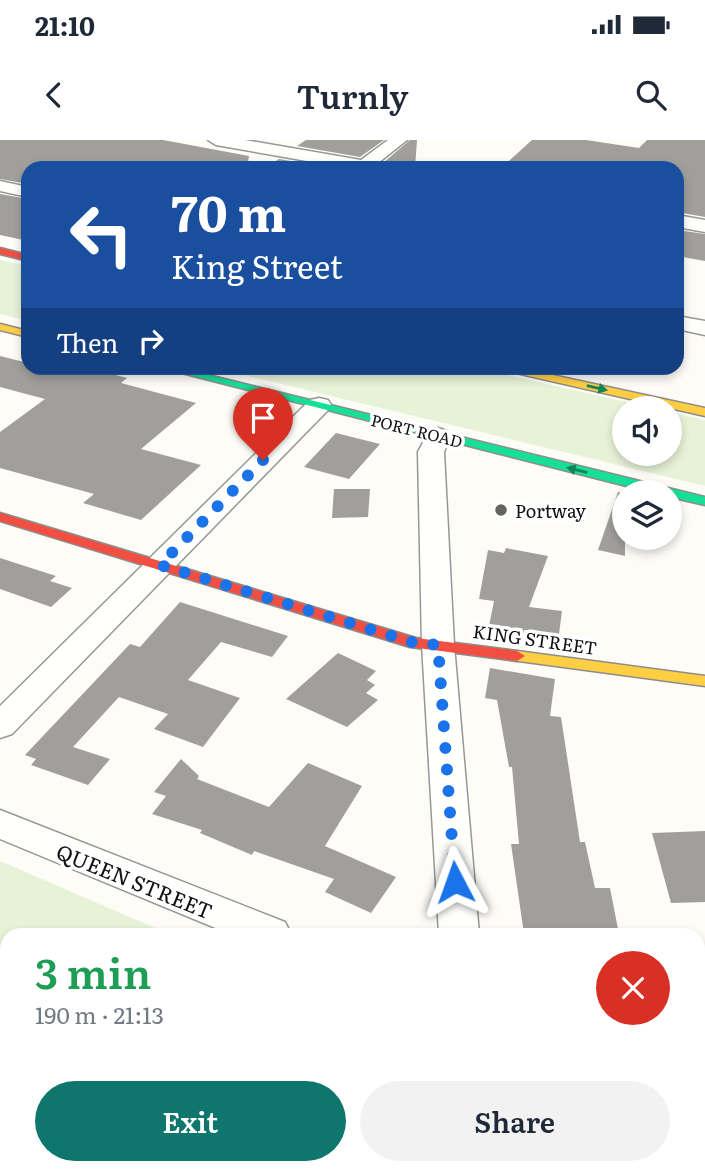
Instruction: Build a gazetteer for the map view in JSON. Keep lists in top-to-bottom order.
{
  "streets": {
    "main road": ["PORT ROAD", "KING STREET"],
    "street": ["QUEEN STREET"]
  },
  "places": ["Portway"],
  "page": {
    "status": "21:10",
    "header": "Turnly",
    "turn": ["70 m", "King Street"],
    "then": "Then",
    "heading": ["3 min", "190 m · 21:13"],
    "buttons": ["Exit", "Share"]
  }
}
